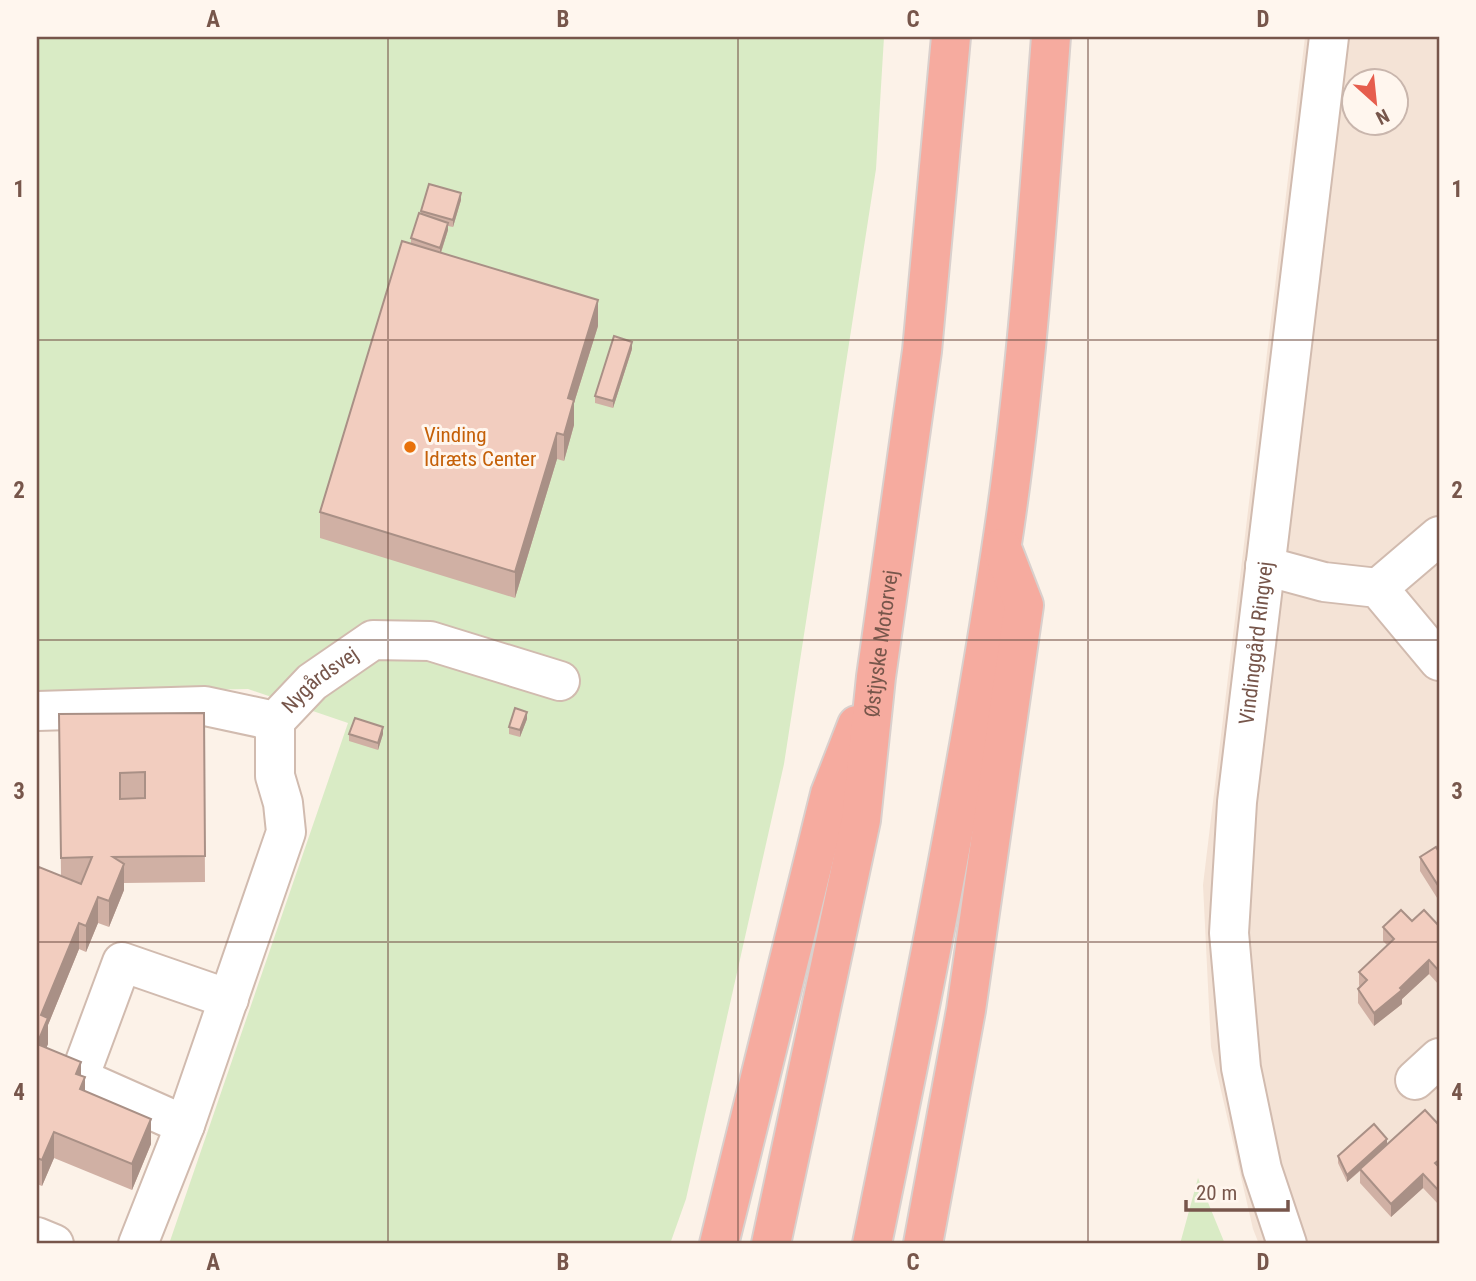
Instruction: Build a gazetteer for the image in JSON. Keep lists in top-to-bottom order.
{
  "streets": {
    "highway": ["Østjyske Motorvej"],
    "street": ["Vindinggård Ringvej", "Nygårdsvej"]
  },
  "places": ["Vinding Idræts Center"],
  "scale_bar": "20 m",
  "north": "bottom right",
  "grid": {
    "columns": [
      "A",
      "B",
      "C",
      "D"
    ],
    "rows": [
      "1",
      "2",
      "3",
      "4"
    ]
  }
}
